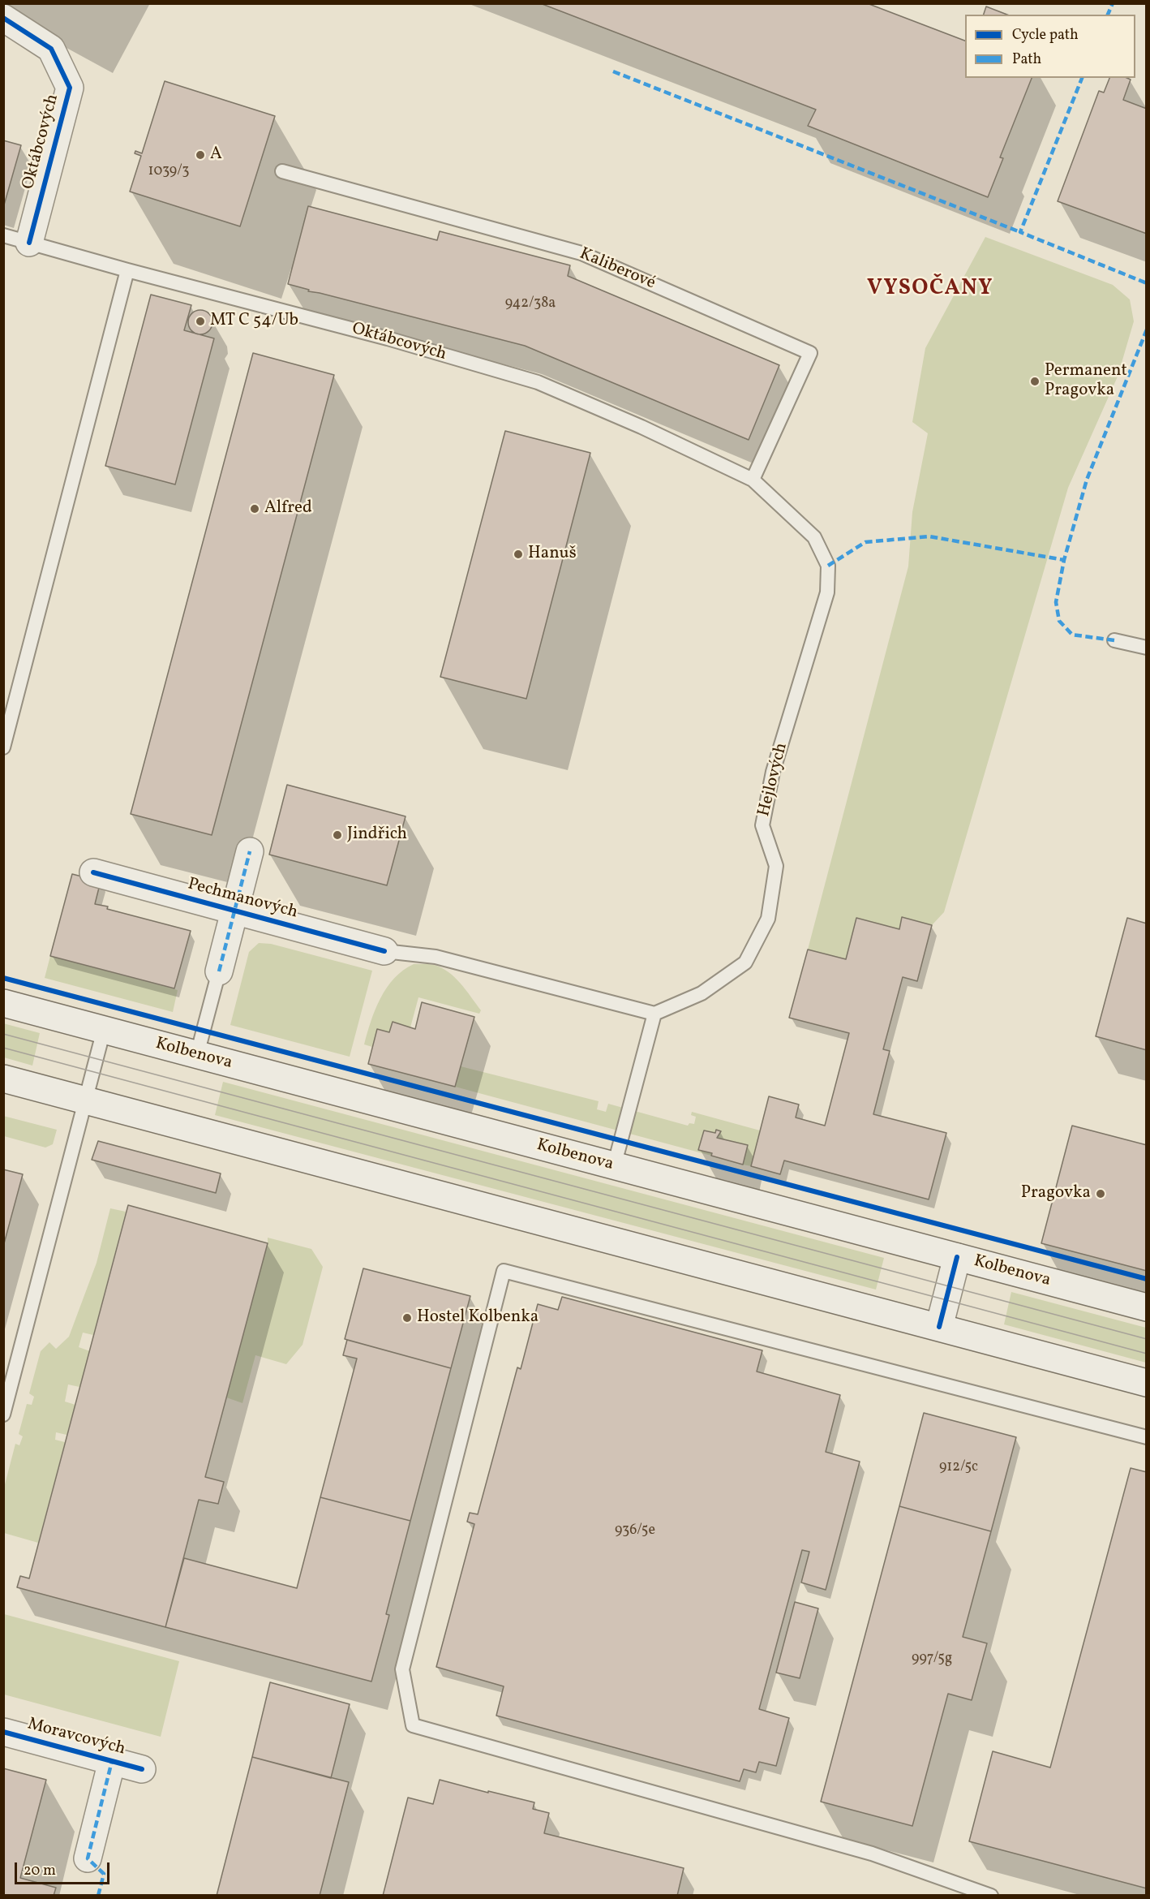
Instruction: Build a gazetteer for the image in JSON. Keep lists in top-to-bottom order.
{
  "streets": {
    "main road": [
      "Oktábcových",
      "Pechmanových",
      "Kolbenova",
      "Moravcových"
    ],
    "lane": ["Kaliberové", "Hejlových"]
  },
  "crossings": [
    ["Oktábcových", "Kaliberové"],
    ["Oktábcových", "Hejlových"],
    ["Kaliberové", "Hejlových"],
    ["Hejlových", "Pechmanových"]
  ],
  "districts": ["VYSOČANY"],
  "places": [
    "A",
    "MT C 54/Ub",
    "Permanent Pragovka",
    "Alfred",
    "Hanuš",
    "Jindřich",
    "Pragovka",
    "Hostel Kolbenka"
  ],
  "house_numbers": [
    "1039/3",
    "942/38a",
    "912/5c",
    "936/5e",
    "997/5g"
  ],
  "legend": ["Cycle path", "Path"],
  "scale_bar": "20 m"
}
